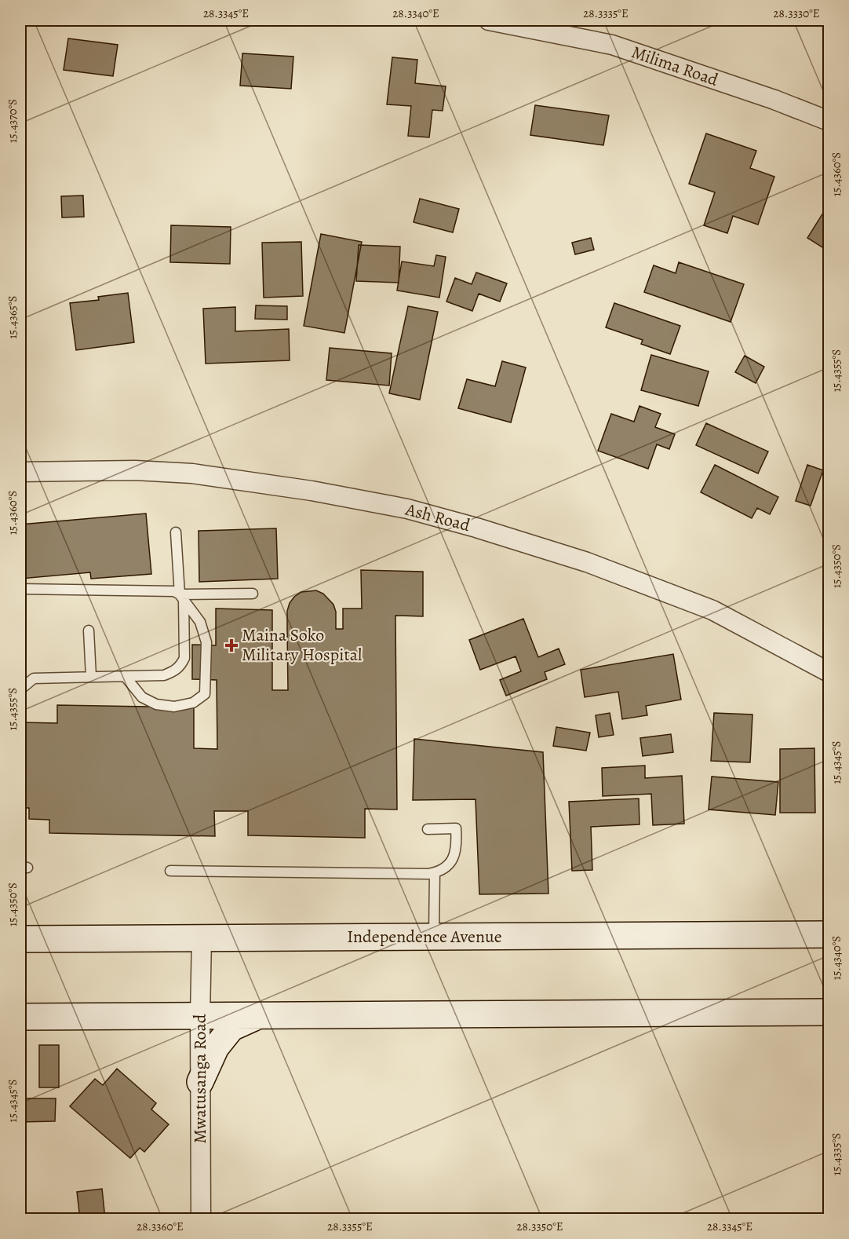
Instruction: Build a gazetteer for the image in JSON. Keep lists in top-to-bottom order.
{
  "streets": {
    "main road": ["Independence Avenue"],
    "street": ["Milima Road", "Ash Road", "Mwatusanga Road"]
  },
  "crossings": [
    ["Independence Avenue", "Mwatusanga Road"]
  ],
  "places": {
    "health": ["Maina Soko Military Hospital"]
  },
  "coordinates": [
    "28.3345°E",
    "28.3340°E",
    "28.3335°E",
    "28.3330°E",
    "15.4370°S",
    "15.4360°S",
    "15.4365°S",
    "15.4355°S",
    "15.4350°S",
    "15.4345°S",
    "15.4340°S",
    "15.4335°S",
    "28.3360°E",
    "28.3355°E",
    "28.3350°E"
  ]
}
